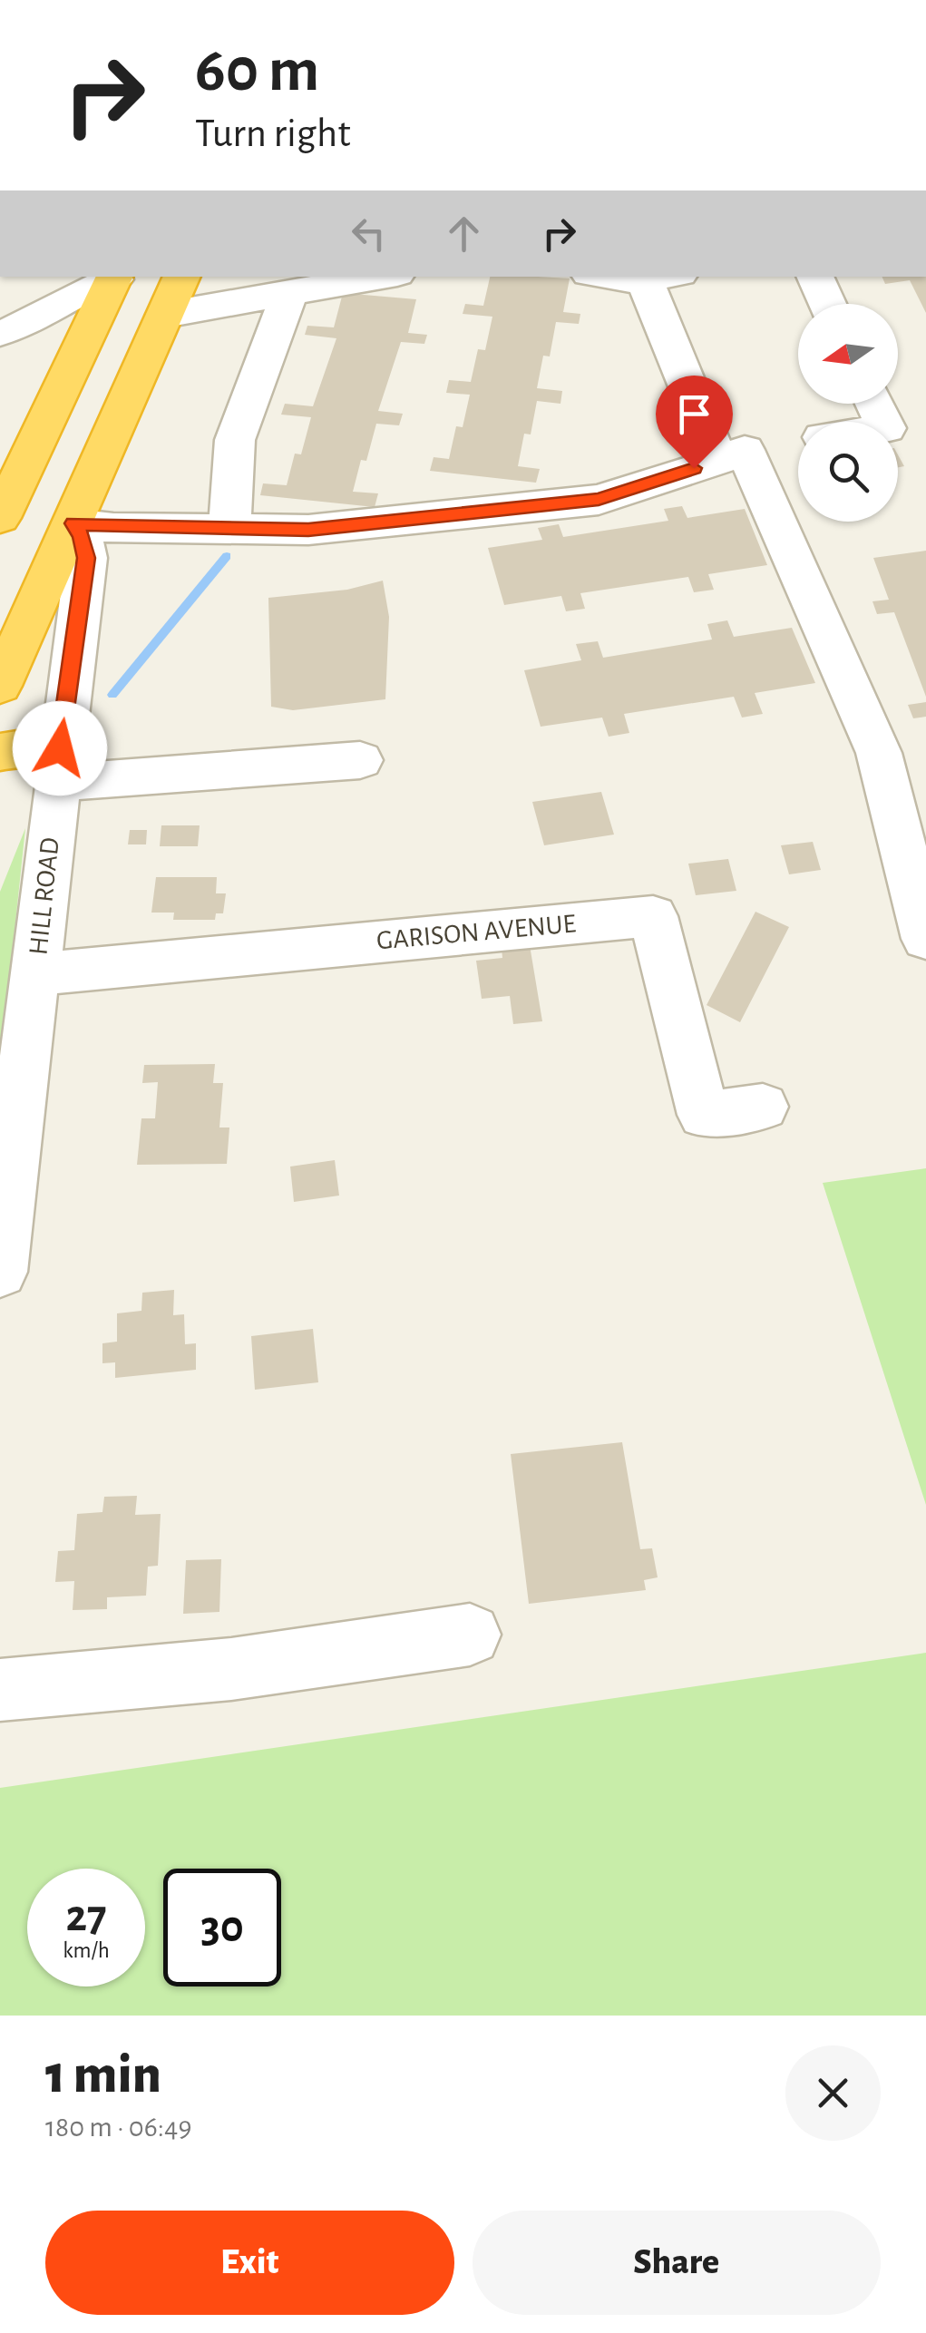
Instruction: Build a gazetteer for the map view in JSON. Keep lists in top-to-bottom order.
{
  "streets": {
    "street": ["HILL ROAD", "GARISON AVENUE"]
  },
  "crossings": [
    ["HILL ROAD", "GARISON AVENUE"]
  ],
  "north": "left",
  "page": {
    "turn": ["60 m", "Turn right"],
    "speed": "27 km/h",
    "limit": "30",
    "heading": ["1 min", "180 m · 06:49"],
    "buttons": ["Exit", "Share"]
  }
}
